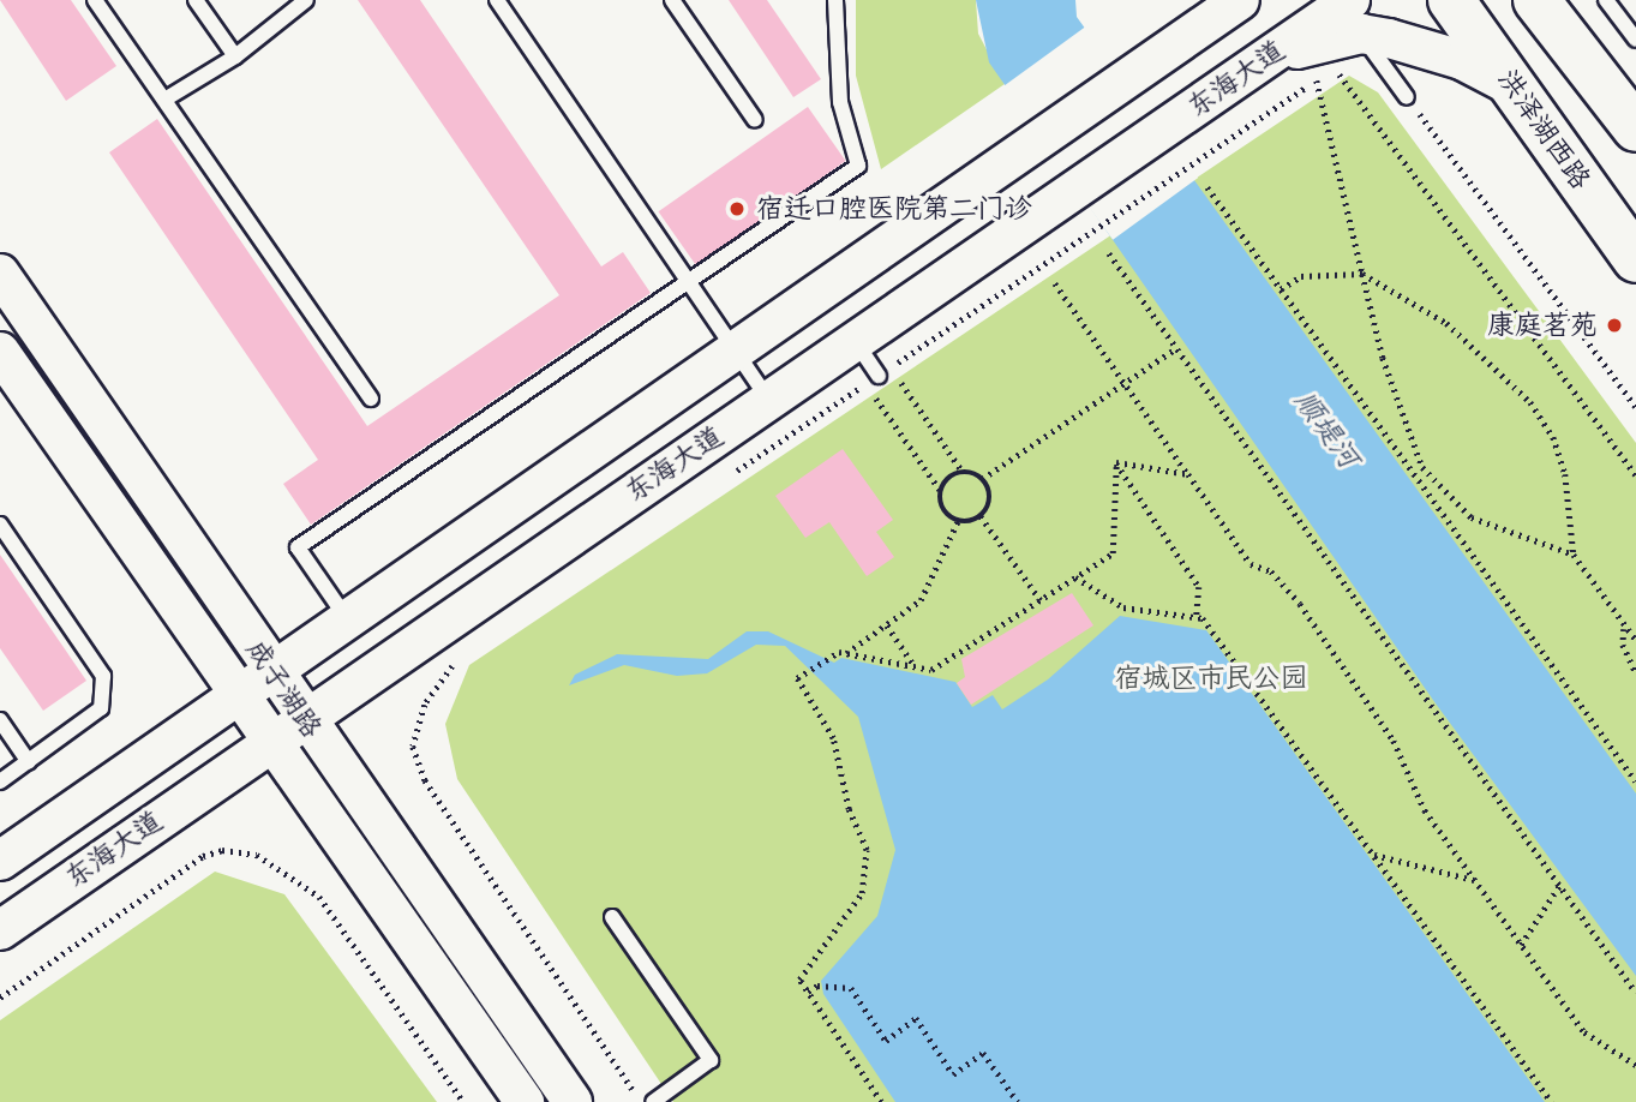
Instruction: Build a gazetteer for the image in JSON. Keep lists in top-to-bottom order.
{
  "streets": {
    "main road": ["洪泽湖西路"],
    "street": ["东海大道", "成子湖路"]
  },
  "crossings": [
    ["东海大道", "成子湖路"]
  ],
  "water": ["顺堤河"],
  "parks": ["宿城区市民公园"],
  "places": ["宿迁口腔医院第二门诊", "康庭茗苑"]
}
